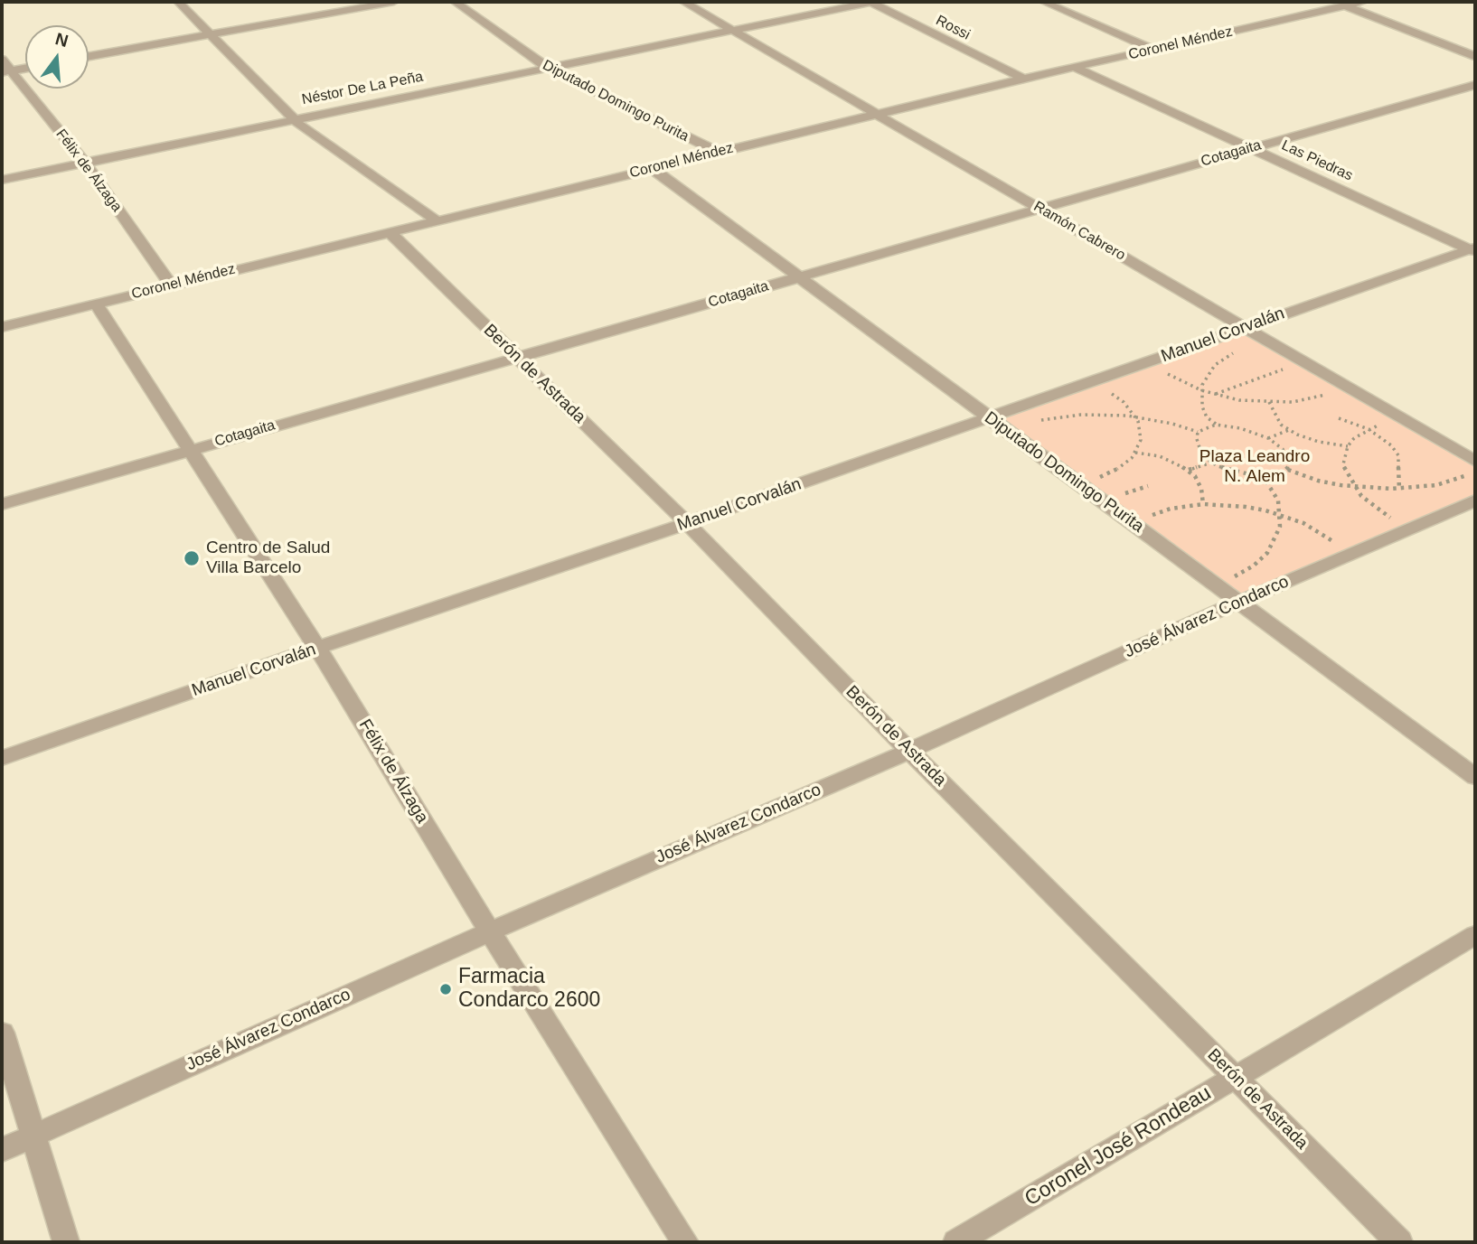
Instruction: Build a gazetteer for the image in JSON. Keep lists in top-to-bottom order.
{
  "streets": {
    "street": [
      "Rossi",
      "Coronel Méndez",
      "Néstor De La Peña",
      "Diputado Domingo Purita",
      "Cotagaita",
      "Las Piedras",
      "Félix de Álzaga",
      "Ramón Cabrero",
      "Manuel Corvalán",
      "Berón de Astrada",
      "José Álvarez Condarco",
      "Coronel José Rondeau"
    ]
  },
  "crossings": [
    ["Rossi", "Coronel Méndez"],
    ["Rossi", "Néstor De La Peña"],
    ["Coronel Méndez", "Diputado Domingo Purita"],
    ["Coronel Méndez", "Las Piedras"],
    ["Coronel Méndez", "Félix de Álzaga"],
    ["Coronel Méndez", "Ramón Cabrero"],
    ["Coronel Méndez", "Berón de Astrada"],
    ["Néstor De La Peña", "Diputado Domingo Purita"],
    ["Néstor De La Peña", "Félix de Álzaga"],
    ["Néstor De La Peña", "Ramón Cabrero"],
    ["Diputado Domingo Purita", "Cotagaita"],
    ["Diputado Domingo Purita", "Manuel Corvalán"],
    ["Diputado Domingo Purita", "José Álvarez Condarco"],
    ["Cotagaita", "Las Piedras"],
    ["Cotagaita", "Félix de Álzaga"],
    ["Cotagaita", "Ramón Cabrero"],
    ["Cotagaita", "Berón de Astrada"],
    ["Las Piedras", "Manuel Corvalán"],
    ["Félix de Álzaga", "Manuel Corvalán"],
    ["Félix de Álzaga", "José Álvarez Condarco"],
    ["Ramón Cabrero", "Manuel Corvalán"],
    ["Manuel Corvalán", "Berón de Astrada"],
    ["Berón de Astrada", "José Álvarez Condarco"],
    ["Berón de Astrada", "Coronel José Rondeau"]
  ],
  "parks": ["Plaza Leandro N. Alem"],
  "places": ["Centro de Salud Villa Barcelo", "Farmacia Condarco 2600"],
  "north": "top"
}
